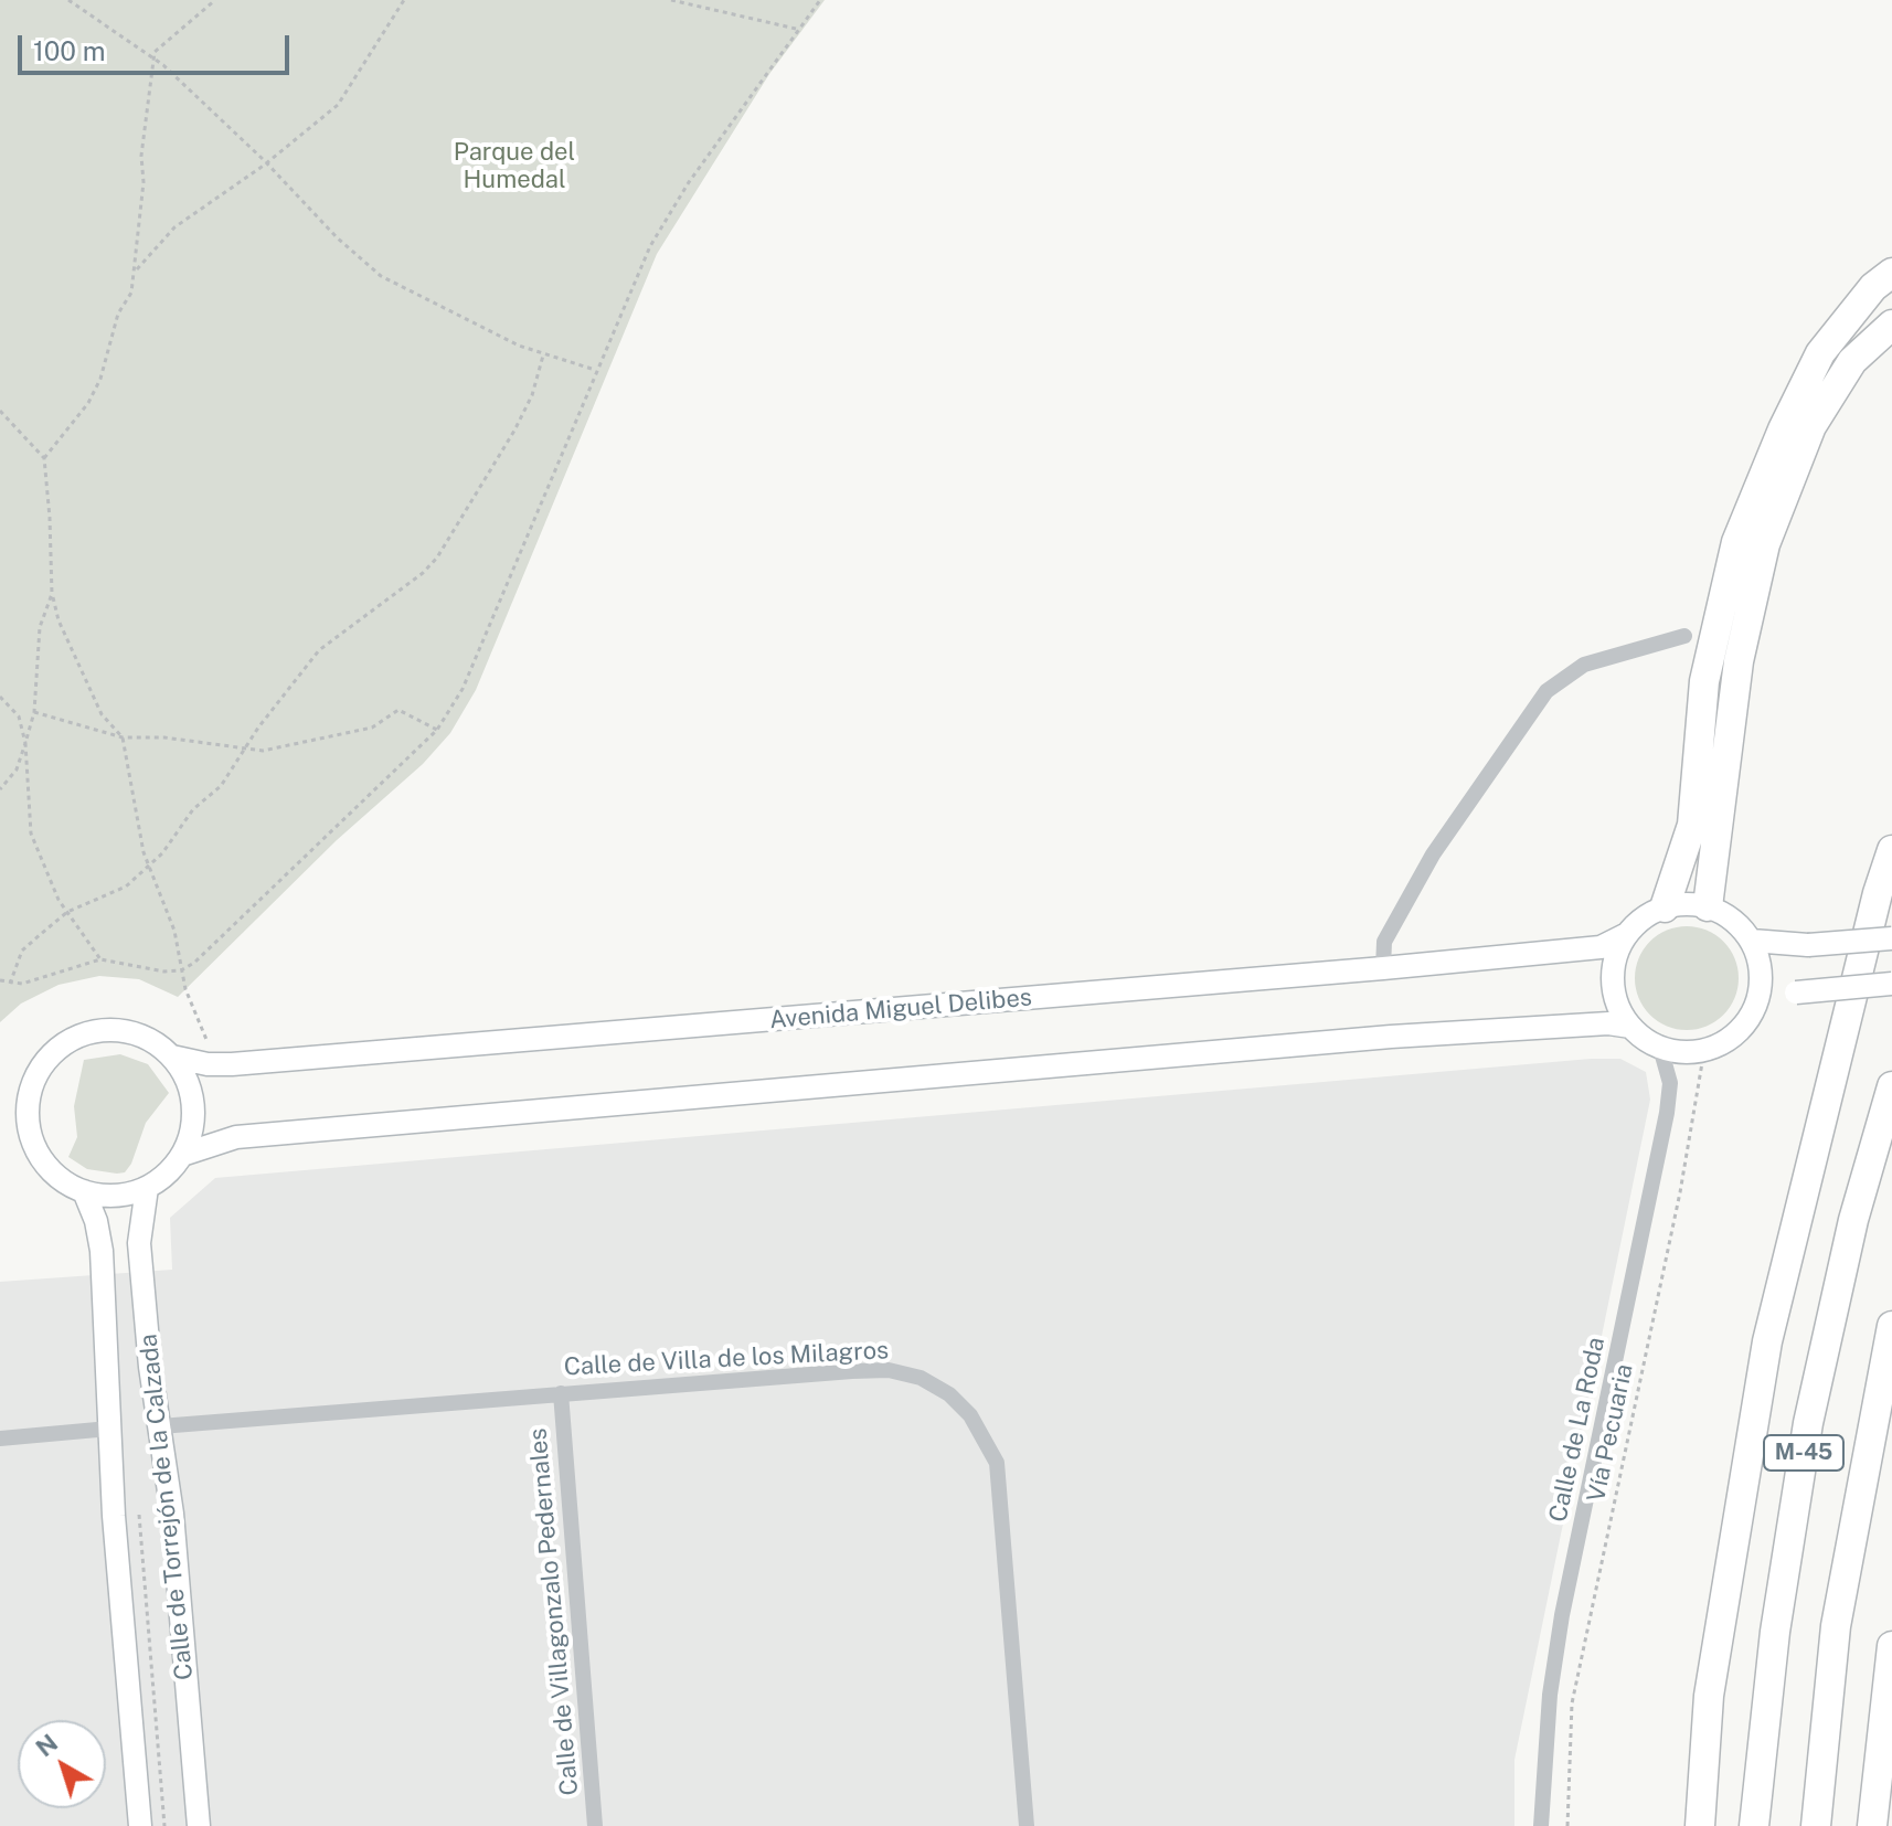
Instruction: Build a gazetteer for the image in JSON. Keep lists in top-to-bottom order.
{
  "streets": {
    "highway": ["M-45"],
    "main road": ["Avenida Miguel Delibes", "Calle de Torrejón de la Calzada"],
    "street": ["Calle de Villa de los Milagros", "Calle de La Roda", "Calle de Villagonzalo Pedernales"],
    "path": ["Vía Pecuaria"]
  },
  "crossings": [
    ["Avenida Miguel Delibes", "Calle de La Roda"],
    ["Avenida Miguel Delibes", "Vía Pecuaria"],
    ["Avenida Miguel Delibes", "Calle de Torrejón de la Calzada"],
    ["Calle de Villa de los Milagros", "Calle de Torrejón de la Calzada"],
    ["Calle de Villa de los Milagros", "Calle de Villagonzalo Pedernales"],
    ["Calle de La Roda", "Vía Pecuaria"]
  ],
  "parks": ["Parque del Humedal"],
  "scale_bar": "100 m",
  "north": "top left"
}
